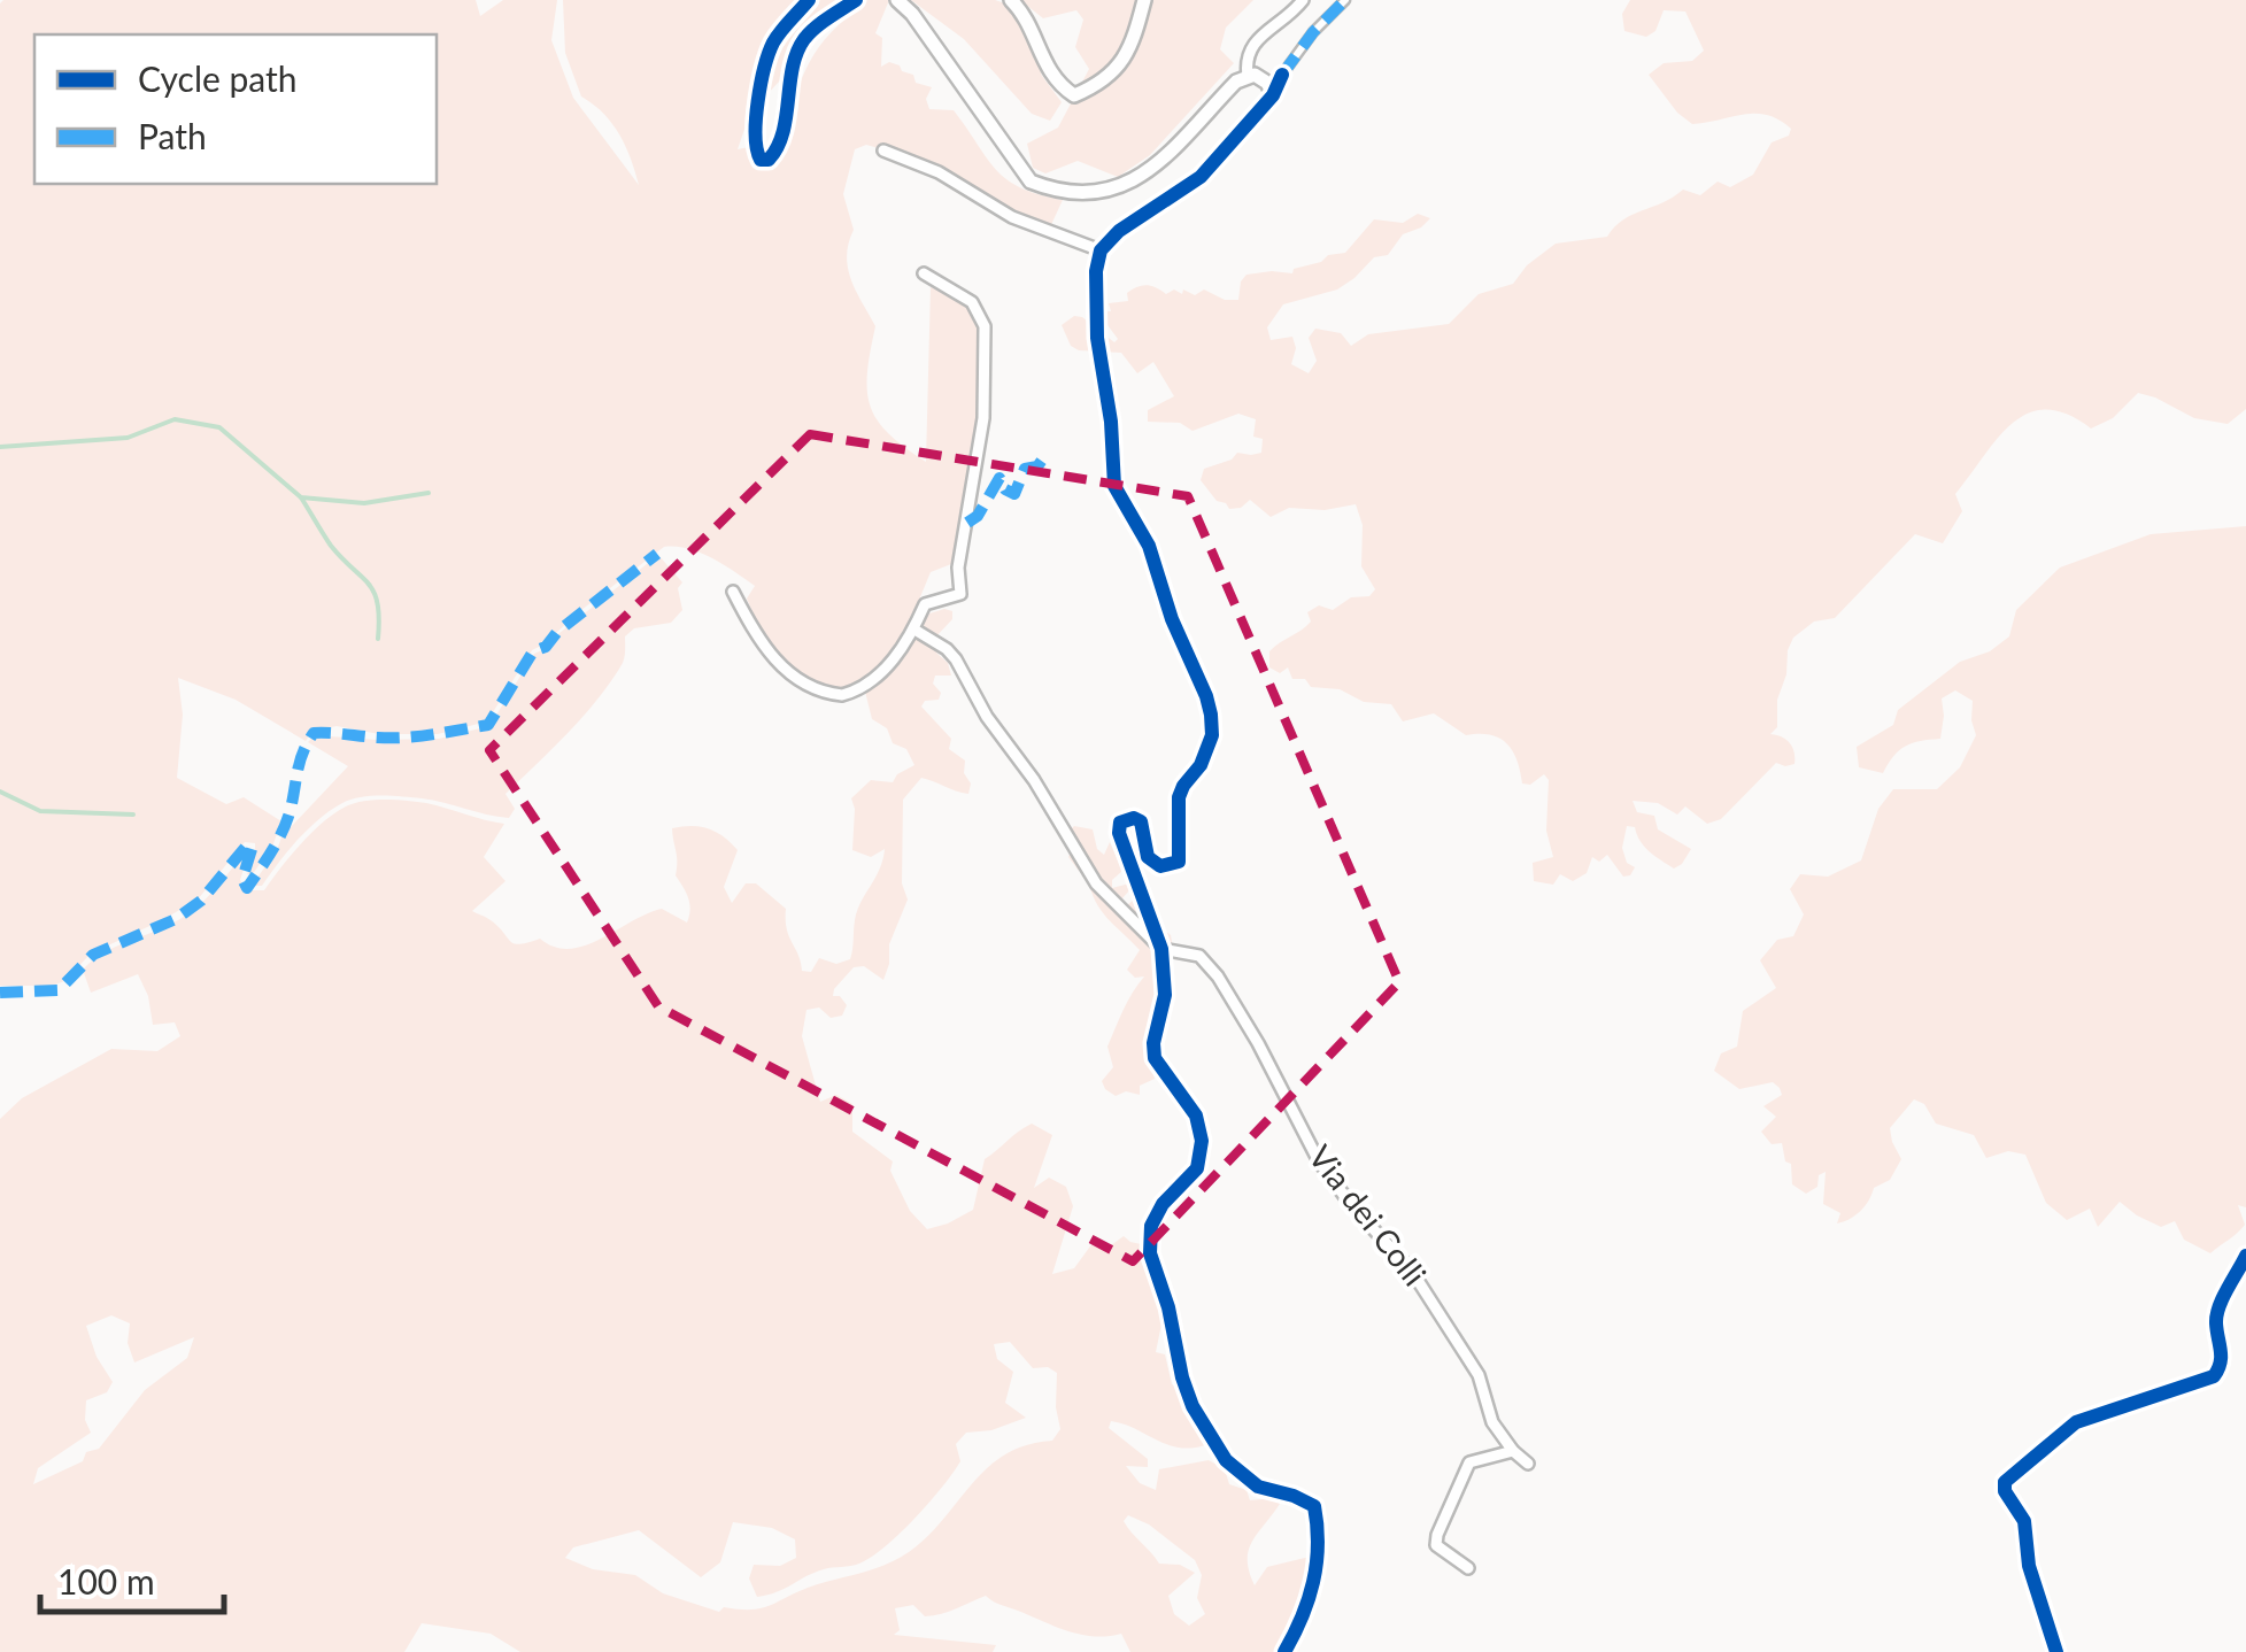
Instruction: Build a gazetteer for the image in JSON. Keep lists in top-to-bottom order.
{
  "streets": {
    "street": ["Via dei Colli"]
  },
  "legend": ["Cycle path", "Path"],
  "scale_bar": "100 m"
}
